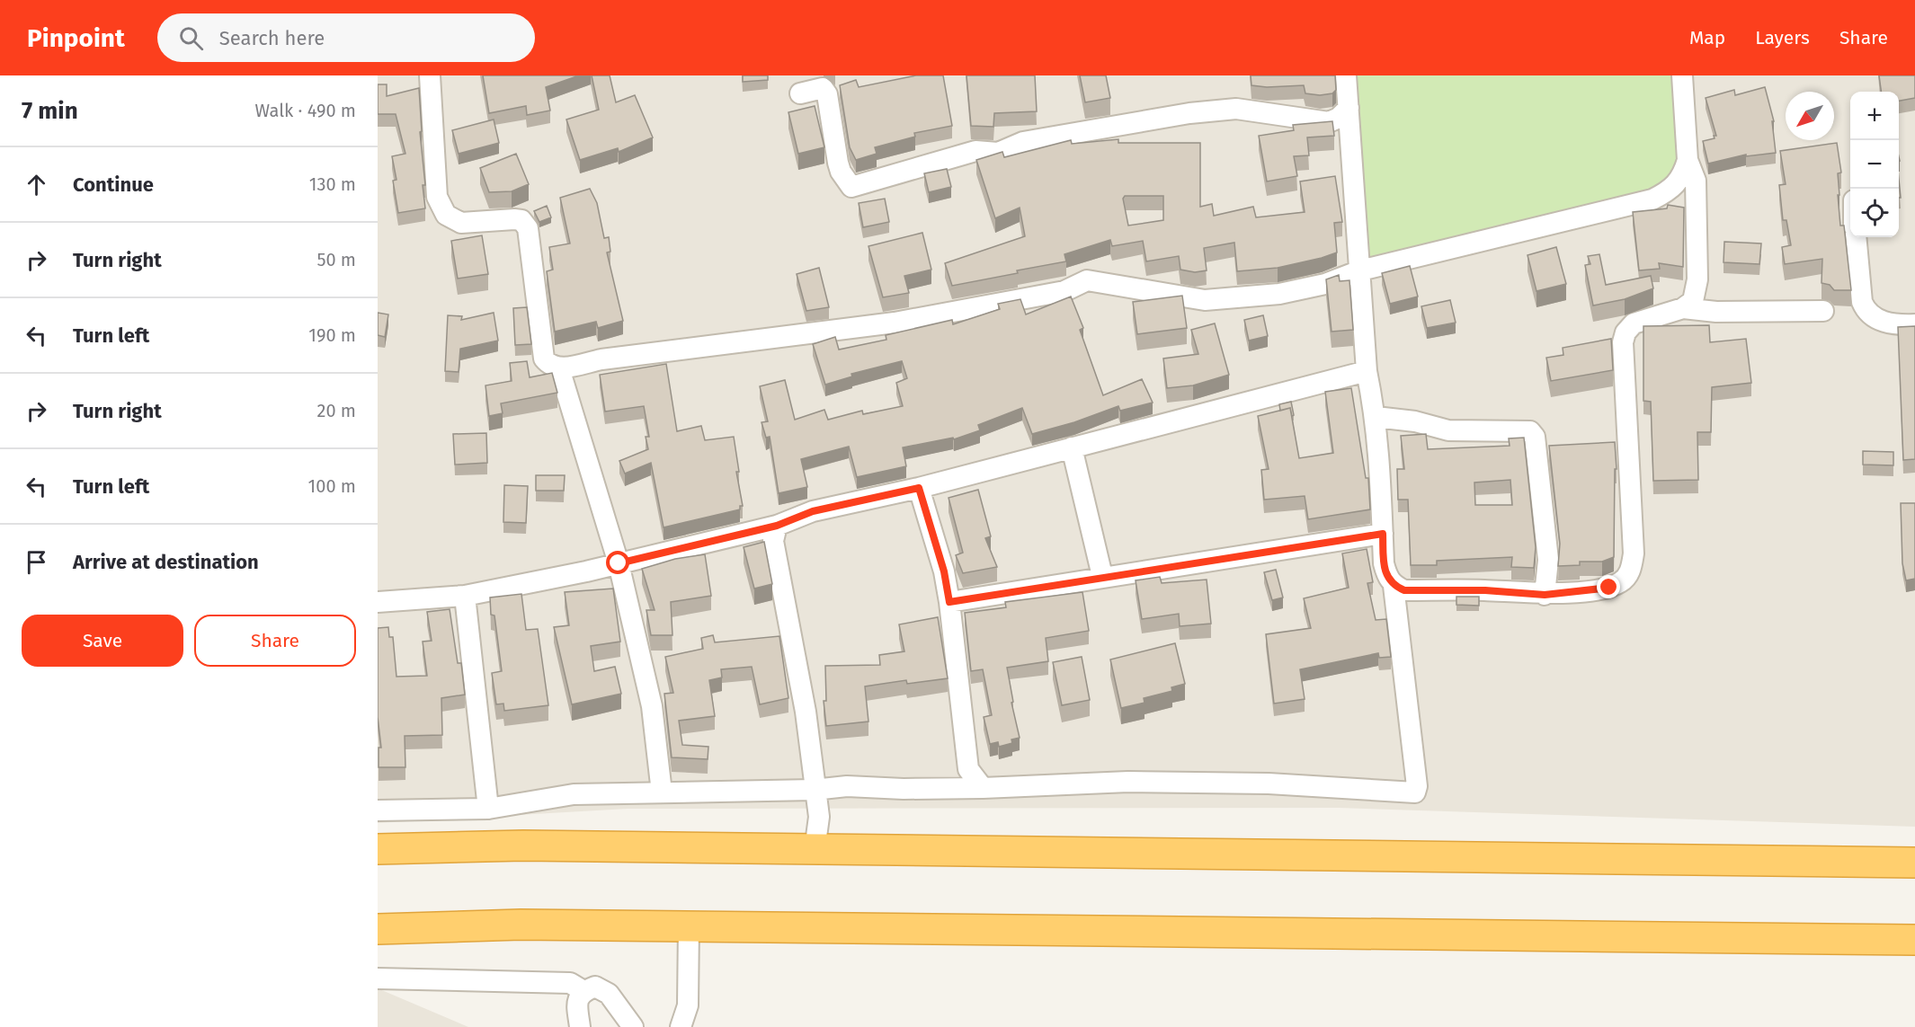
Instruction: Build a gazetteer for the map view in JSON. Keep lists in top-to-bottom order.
{
  "north": "bottom left",
  "page": {
    "header": "Pinpoint",
    "search": "Search here",
    "nav": ["Map", "Layers", "Share"],
    "heading": ["7 min", "Walk · 490 m"],
    "map_buttons": ["+", "−"],
    "list": [
      ["Continue", "130 m"],
      ["Turn right", "50 m"],
      ["Turn left", "190 m"],
      ["Turn right", "20 m"],
      ["Turn left", "100 m"],
      "Arrive at destination"
    ],
    "buttons": ["Save", "Share"]
  }
}
